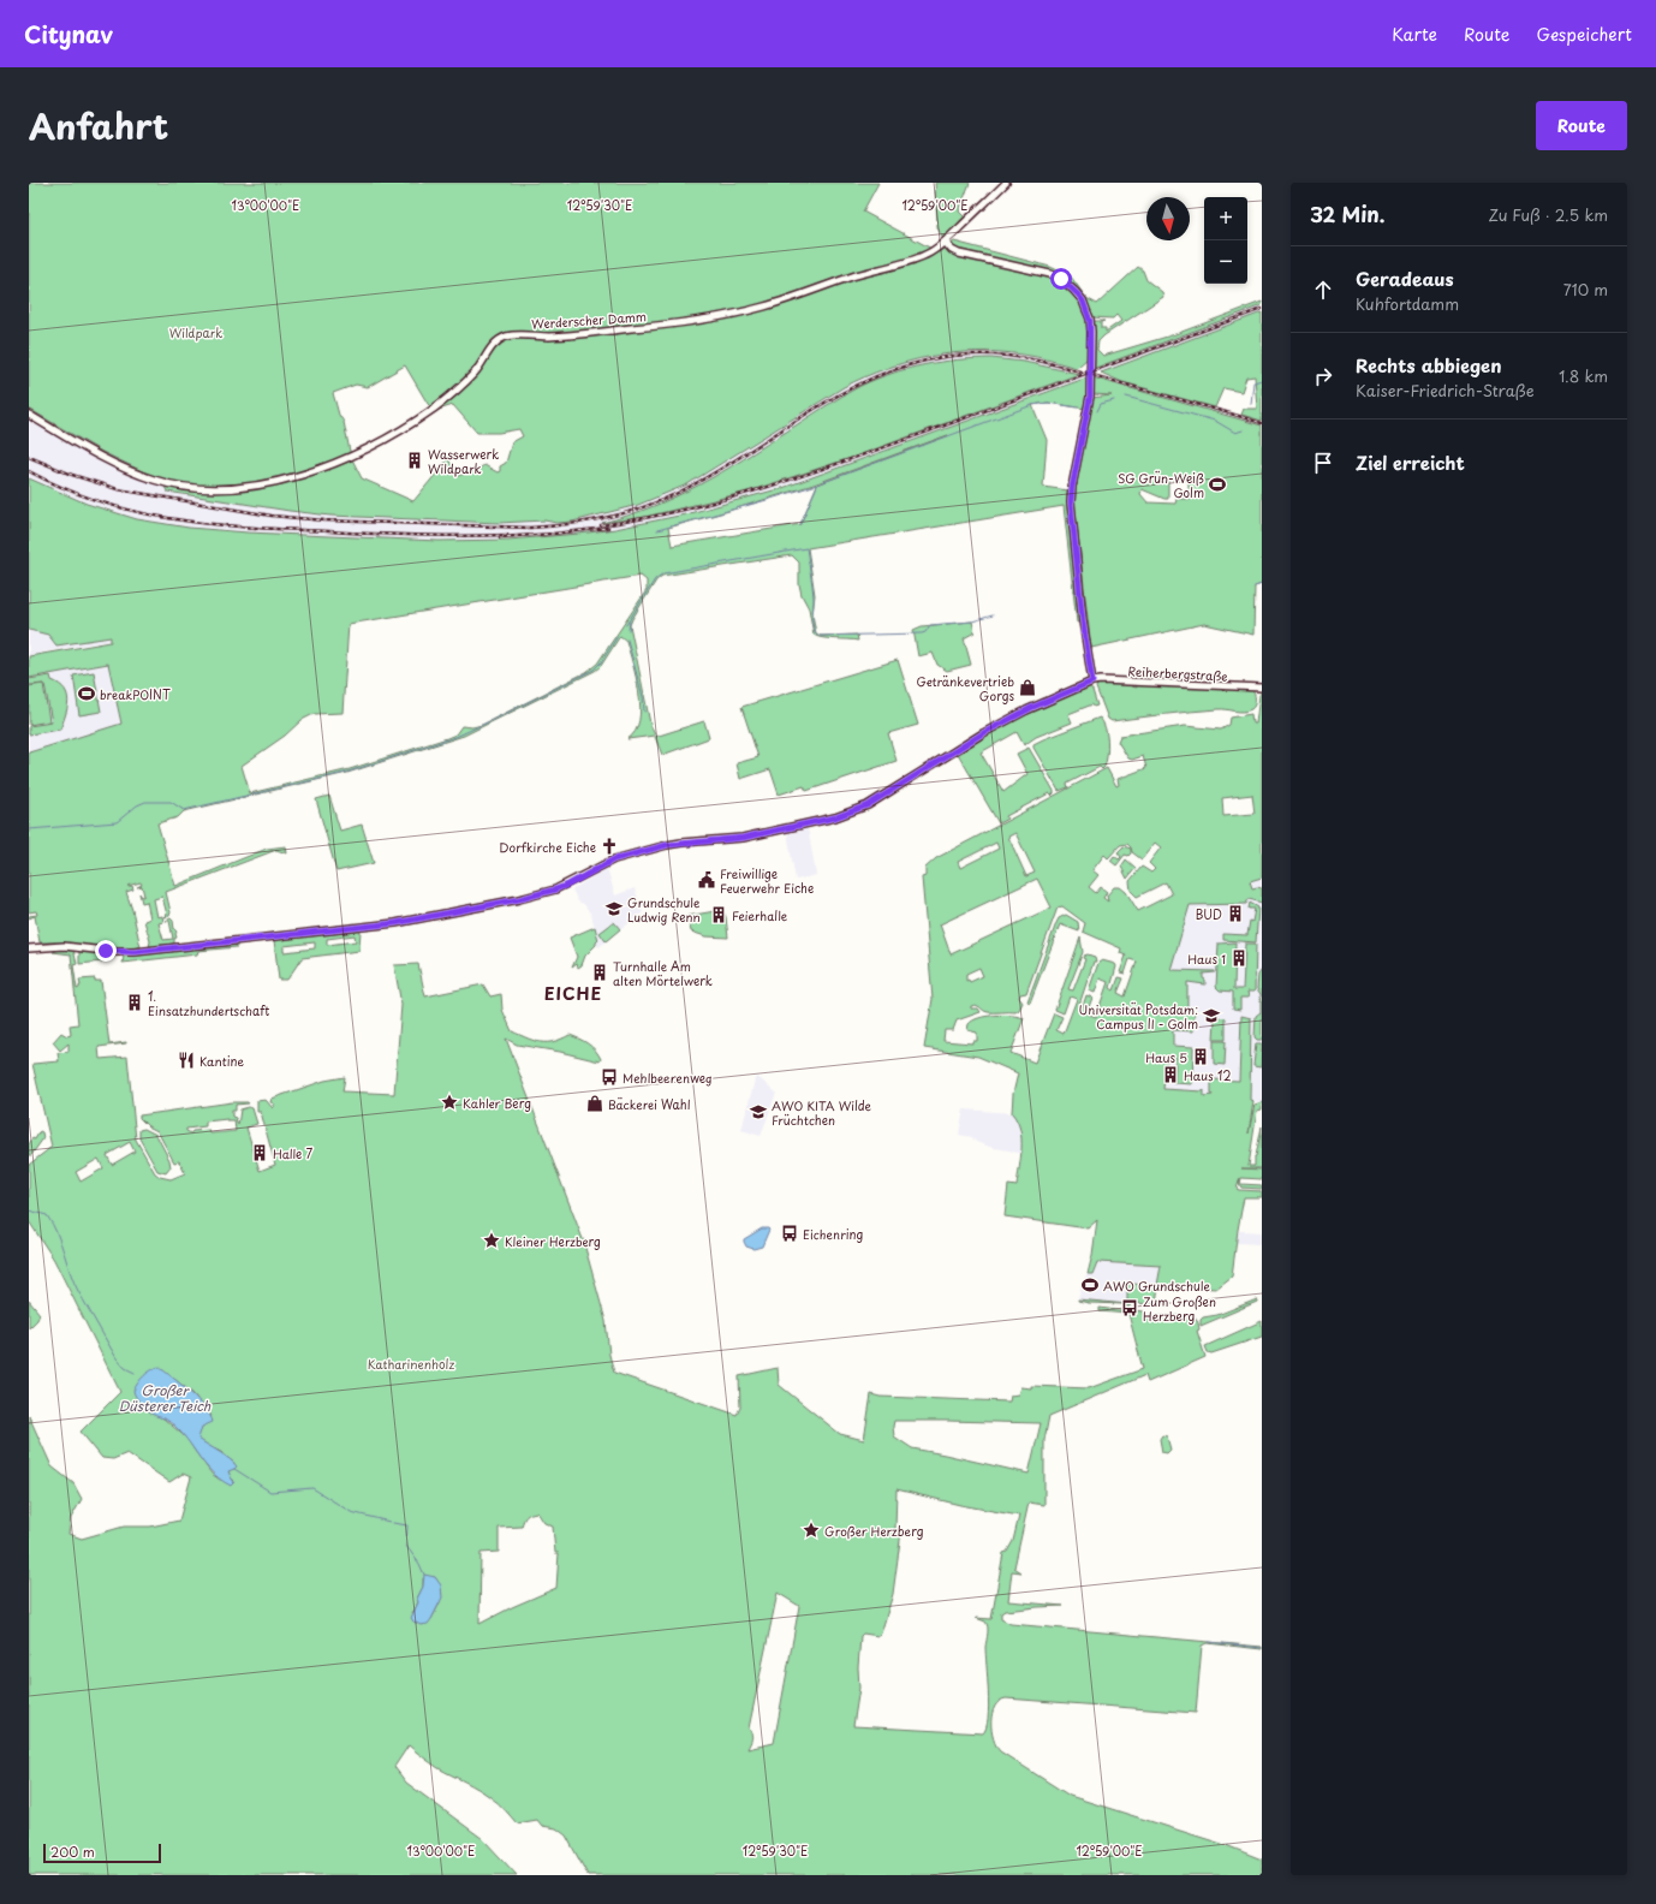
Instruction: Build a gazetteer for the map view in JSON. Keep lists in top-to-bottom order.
{
  "streets": {
    "street": ["Werderscher Damm", "Reiherbergstraße"]
  },
  "districts": ["EICHE"],
  "water": ["Großer Düsterer Teich"],
  "parks": ["Wildpark", "Katharinenholz"],
  "places": {
    "building": [
      "Wasserwerk Wildpark",
      "BUD",
      "Feierhalle",
      "Haus 1",
      "Turnhalle Am alten Mörtelwerk",
      "1. Einsatzhundertschaft",
      "Haus 5",
      "Haus 12",
      "Halle 7"
    ],
    "sports": ["SG Grün-Weiß Golm", "breakPOINT", "AWO Grundschule"],
    "shop": ["Getränkevertrieb Gorgs", "Bäckerei Wahl"],
    "church": ["Dorfkirche Eiche"],
    "public building": ["Freiwillige Feuerwehr Eiche"],
    "school or university": ["Grundschule Ludwig Renn", "Universität Potsdam: Campus II - Golm", "AWO KITA Wilde Früchtchen"],
    "restaurant": ["Kantine"],
    "bus stop": ["Mehlbeerenweg", "Eichenring", "Zum Großen Herzberg"],
    "place": ["Kahler Berg", "Kleiner Herzberg", "Großer Herzberg"]
  },
  "scale_bar": "200 m",
  "north": "bottom",
  "page": {
    "header": "Citynav",
    "nav": ["Karte", "Route", "Gespeichert"],
    "title": "Anfahrt",
    "buttons": "Route",
    "heading": ["32 Min.", "Zu Fuß · 2.5 km"],
    "map_buttons": ["+", "−"],
    "list": [
      ["Geradeaus", "Kuhfortdamm", "710 m"],
      ["Rechts abbiegen", "Kaiser-Friedrich-Straße", "1.8 km"],
      "Ziel erreicht"
    ],
    "scale": "200 m"
  },
  "coordinates": ["13°00'00\"E", "12°59'30\"E", "12°59'00\"E"]
}
